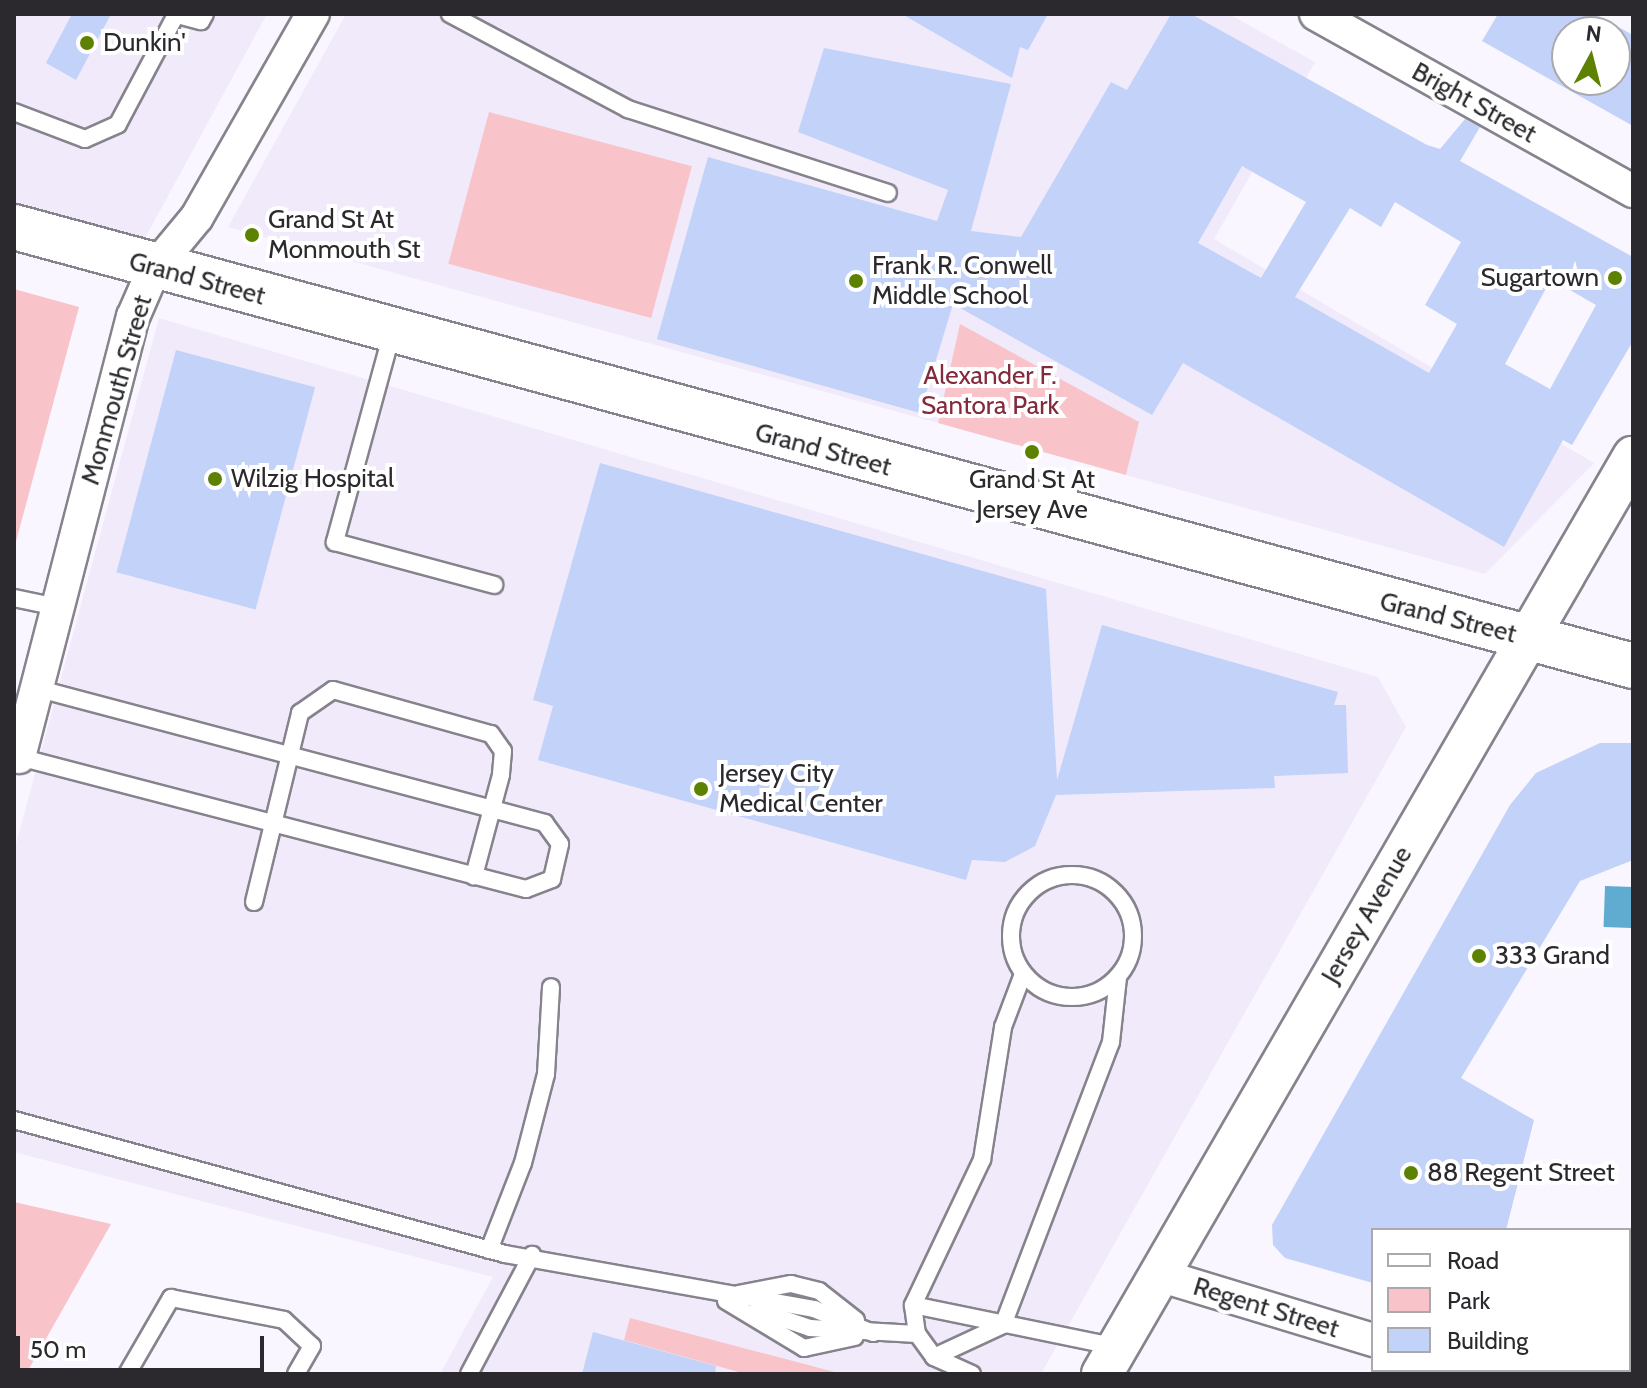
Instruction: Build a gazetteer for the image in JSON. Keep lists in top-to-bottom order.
{
  "streets": {
    "main road": ["Grand Street"],
    "street": [
      "Bright Street",
      "Monmouth Street",
      "Jersey Avenue",
      "Regent Street"
    ]
  },
  "crossings": [
    ["Grand Street", "Monmouth Street"],
    ["Grand Street", "Jersey Avenue"],
    ["Jersey Avenue", "Regent Street"]
  ],
  "parks": ["Alexander F. Santora Park"],
  "places": [
    "Dunkin'",
    "Grand St At Monmouth St",
    "Sugartown",
    "Frank R. Conwell Middle School",
    "Grand St At Jersey Ave",
    "Wilzig Hospital",
    "Jersey City Medical Center",
    "333 Grand",
    "88 Regent Street"
  ],
  "legend": ["Road", "Park", "Building"],
  "scale_bar": "50 m",
  "north": "top"
}
